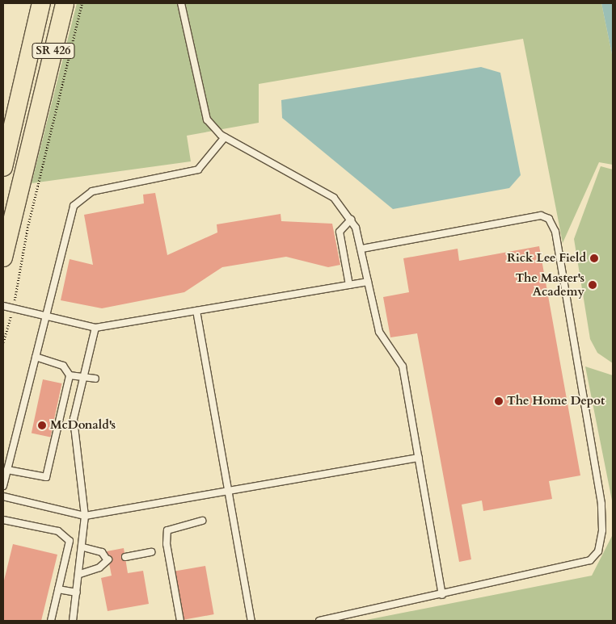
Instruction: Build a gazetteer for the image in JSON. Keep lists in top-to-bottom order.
{
  "streets": {
    "main road": ["SR 426"]
  },
  "places": [
    "Rick Lee Field",
    "The Master's Academy",
    "The Home Depot",
    "McDonald's"
  ]
}
